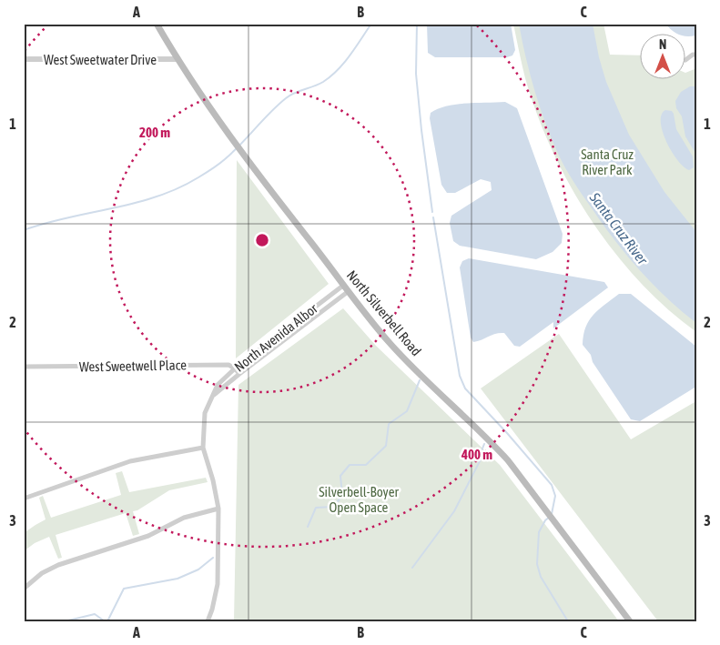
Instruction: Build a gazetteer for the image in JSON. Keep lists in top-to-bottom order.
{
  "streets": {
    "main road": ["North Silverbell Road"],
    "street": ["West Sweetwater Drive", "North Avenida Albor", "West Sweetwell Place"]
  },
  "crossings": [
    ["West Sweetwater Drive", "North Silverbell Road"],
    ["North Silverbell Road", "North Avenida Albor"],
    ["North Avenida Albor", "West Sweetwell Place"]
  ],
  "water": ["Santa Cruz River"],
  "parks": ["Santa Cruz River Park", "Silverbell-Boyer Open Space"],
  "north": "top",
  "grid": {
    "columns": ["A", "B", "C"],
    "rows": ["1", "2", "3"]
  },
  "rings": ["200 m", "400 m"]
}
